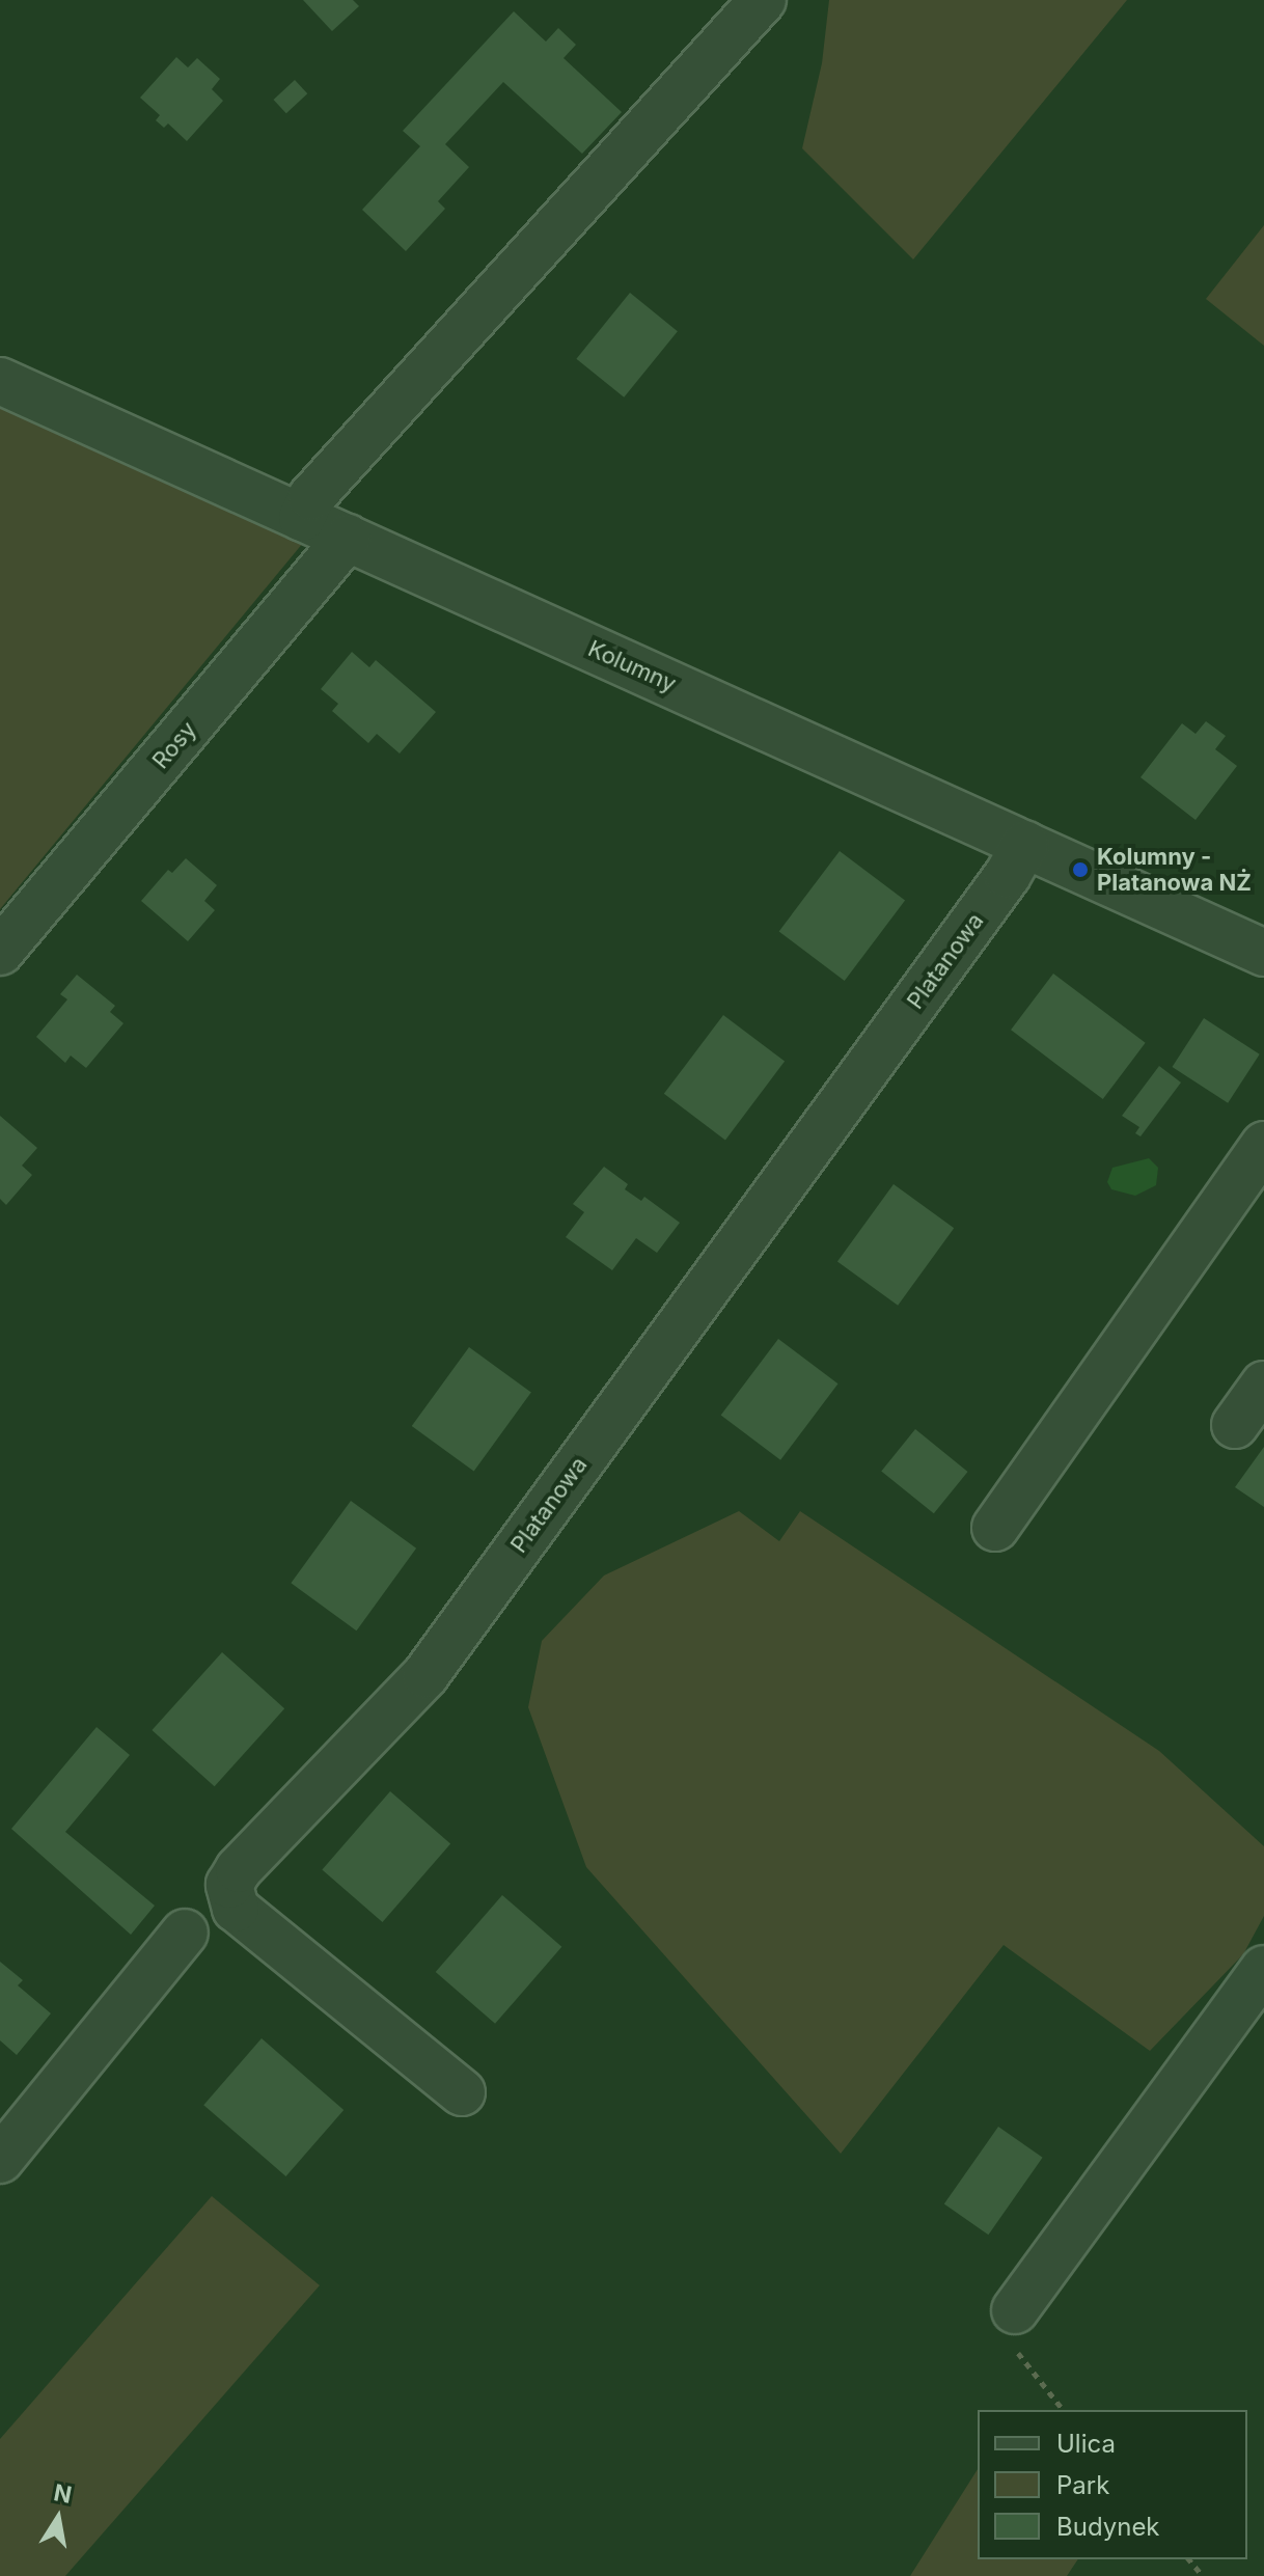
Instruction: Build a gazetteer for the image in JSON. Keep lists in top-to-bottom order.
{
  "streets": {
    "street": ["Kolumny", "Rosy", "Platanowa"]
  },
  "crossings": [
    ["Kolumny", "Rosy"],
    ["Kolumny", "Platanowa"]
  ],
  "places": ["Kolumny - Platanowa NŻ"],
  "legend": ["Ulica", "Park", "Budynek"],
  "north": "top"
}
